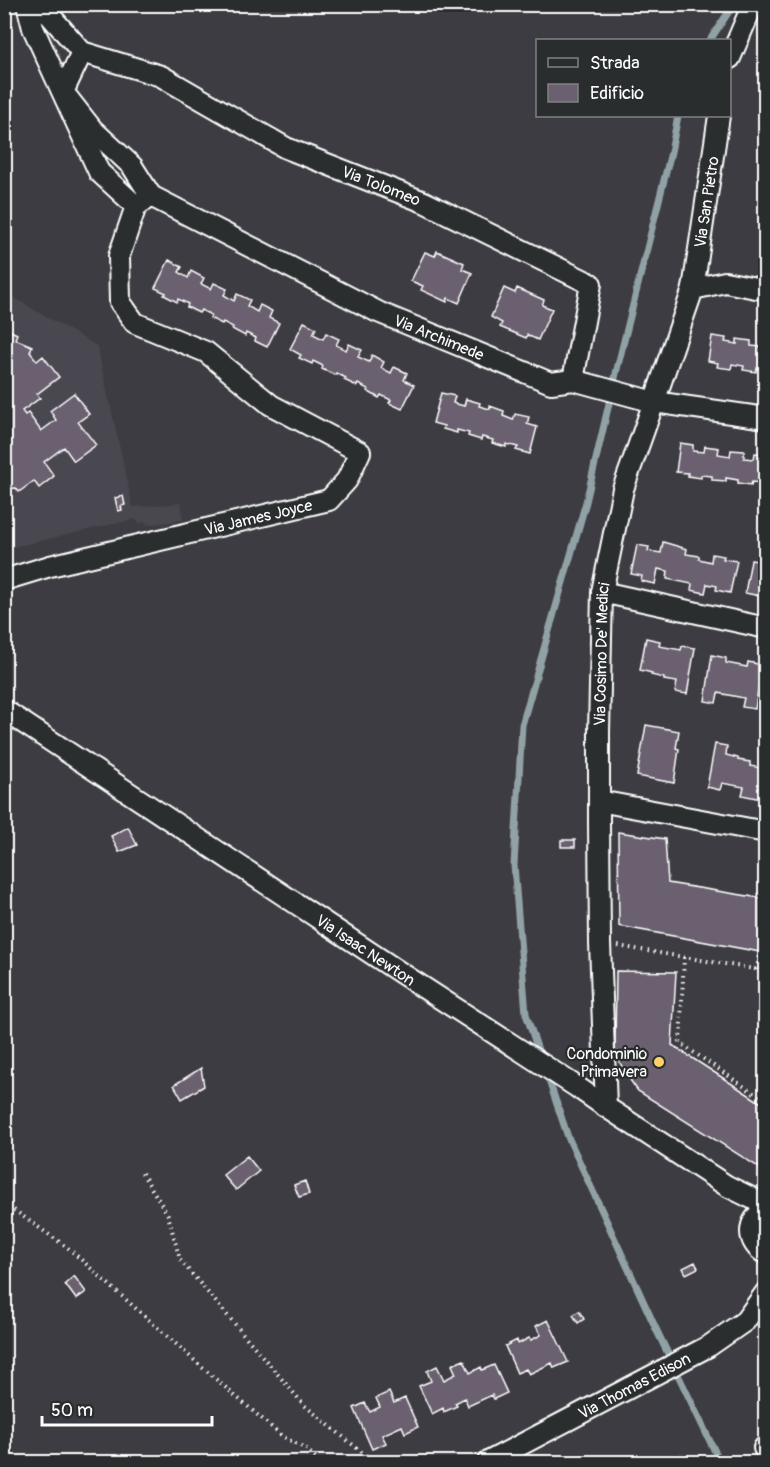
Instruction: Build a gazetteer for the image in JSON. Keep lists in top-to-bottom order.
{
  "streets": {
    "street": [
      "Via Tolomeo",
      "Via San Pietro",
      "Via Archimede",
      "Via James Joyce",
      "Via Cosimo De' Medici",
      "Via Isaac Newton",
      "Via Thomas Edison"
    ]
  },
  "crossings": [
    ["Via Tolomeo", "Via Archimede"],
    ["Via San Pietro", "Via Cosimo De' Medici"],
    ["Via Archimede", "Via James Joyce"],
    ["Via Archimede", "Via Cosimo De' Medici"],
    ["Via Cosimo De' Medici", "Via Isaac Newton"]
  ],
  "places": ["Condominio Primavera"],
  "legend": ["Strada", "Edificio"],
  "scale_bar": "50 m"
}
